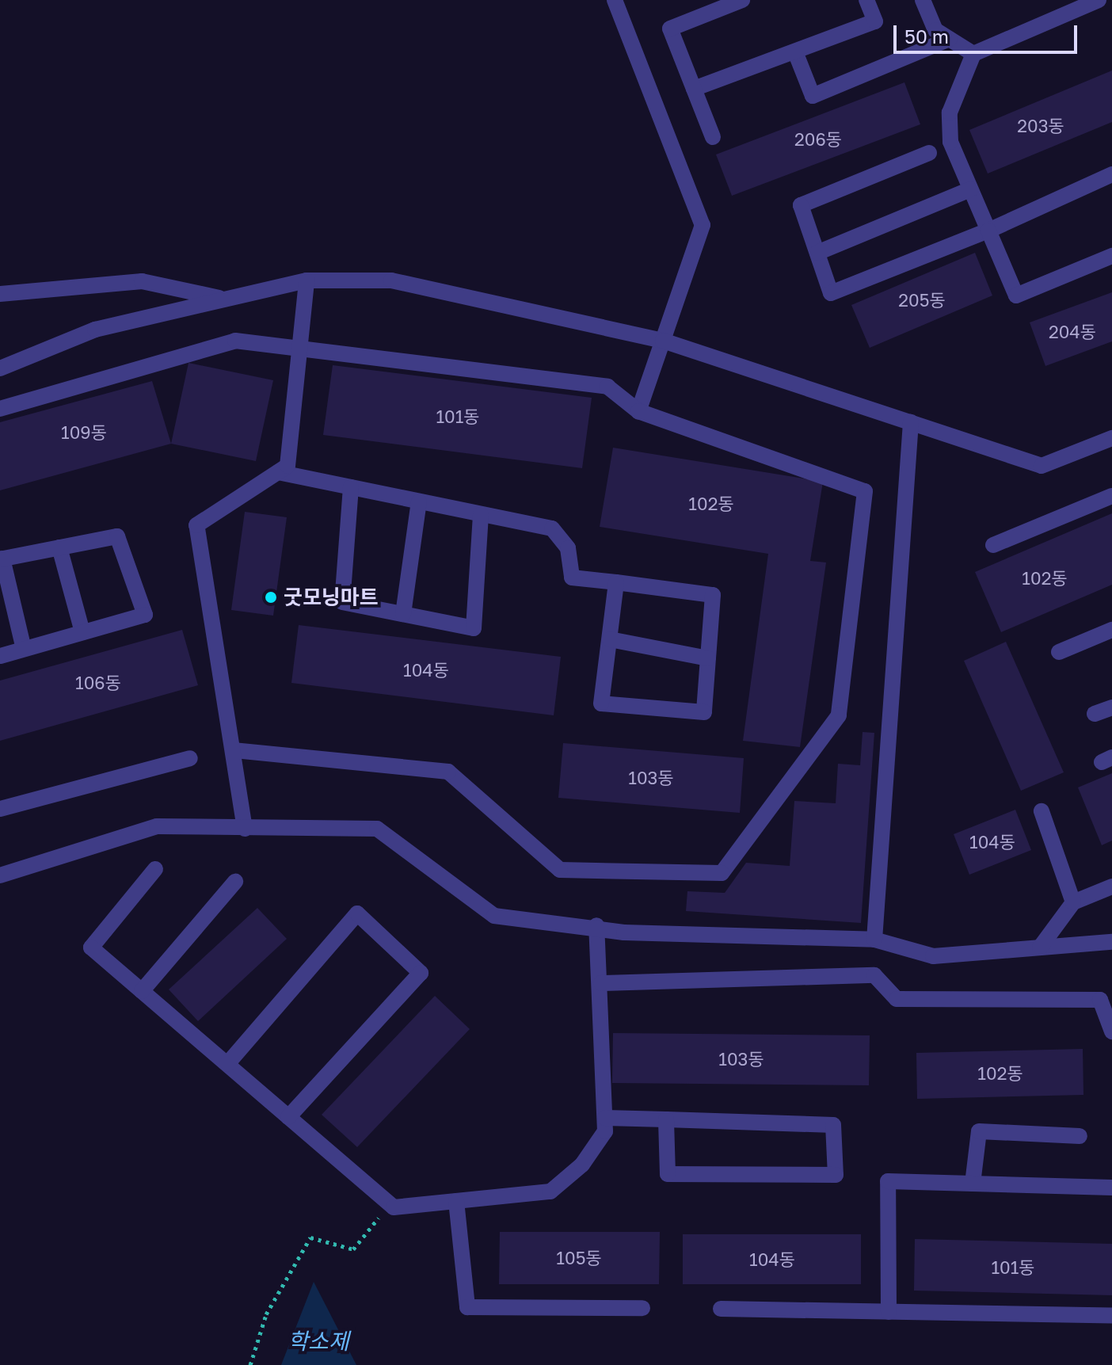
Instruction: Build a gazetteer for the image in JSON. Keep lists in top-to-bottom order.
{
  "water": ["학소제"],
  "places": ["굿모닝마트"],
  "house_numbers": [
    "203동",
    "206동",
    "205동",
    "204동",
    "101동",
    "109동",
    "102동",
    "102동",
    "104동",
    "106동",
    "103동",
    "104동",
    "103동",
    "102동",
    "105동",
    "104동",
    "101동"
  ],
  "scale_bar": "50 m"
}
